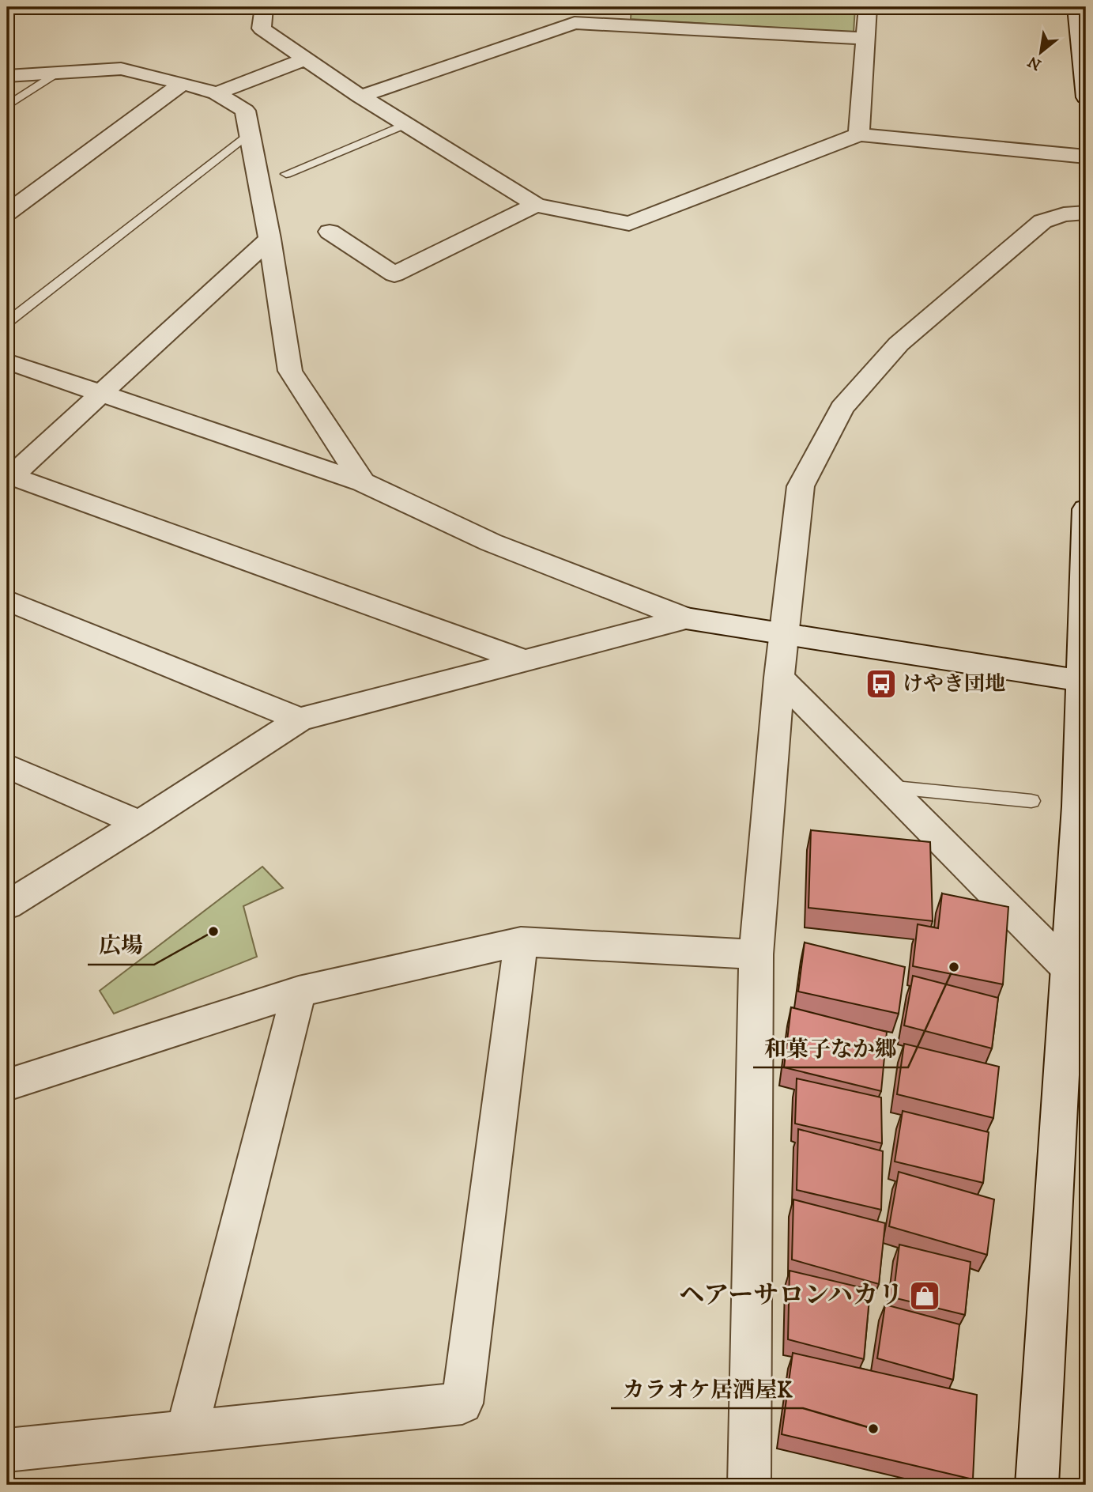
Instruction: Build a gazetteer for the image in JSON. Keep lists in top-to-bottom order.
{
  "places": {
    "bus stop": ["けやき団地"],
    "other": ["広場", "和菓子なか郷", "カラオケ居酒屋K"],
    "shop": ["ヘアーサロンハカリ"]
  },
  "north": "bottom left"
}
